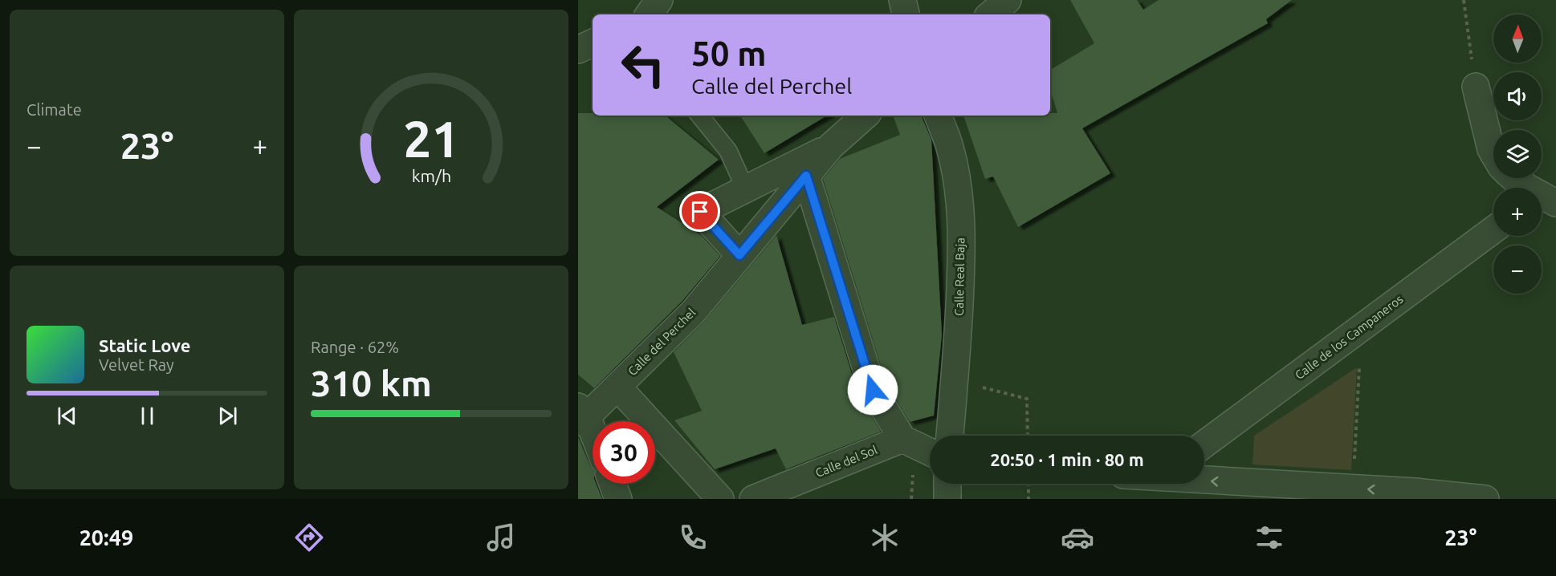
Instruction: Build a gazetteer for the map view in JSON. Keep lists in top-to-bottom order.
{
  "streets": {
    "street": [
      "Calle Real Baja",
      "Calle de los Campaneros",
      "Calle del Perchel",
      "Calle del Sol"
    ]
  },
  "north": "top",
  "page": {
    "tile": [
      "Climate",
      ["Range · 62%", "310 km"]
    ],
    "map_buttons": ["+", "−"],
    "turn": ["50 m", "Calle del Perchel"],
    "heat": ["−", "23°", "+"],
    "song": ["Static Love", "Velvet Ray"],
    "limit": "30",
    "trip": "20:50 · 1 min · 80 m",
    "tabs": ["20:49", "23°"],
    "gauge": ["21", "km/h"]
  }
}
